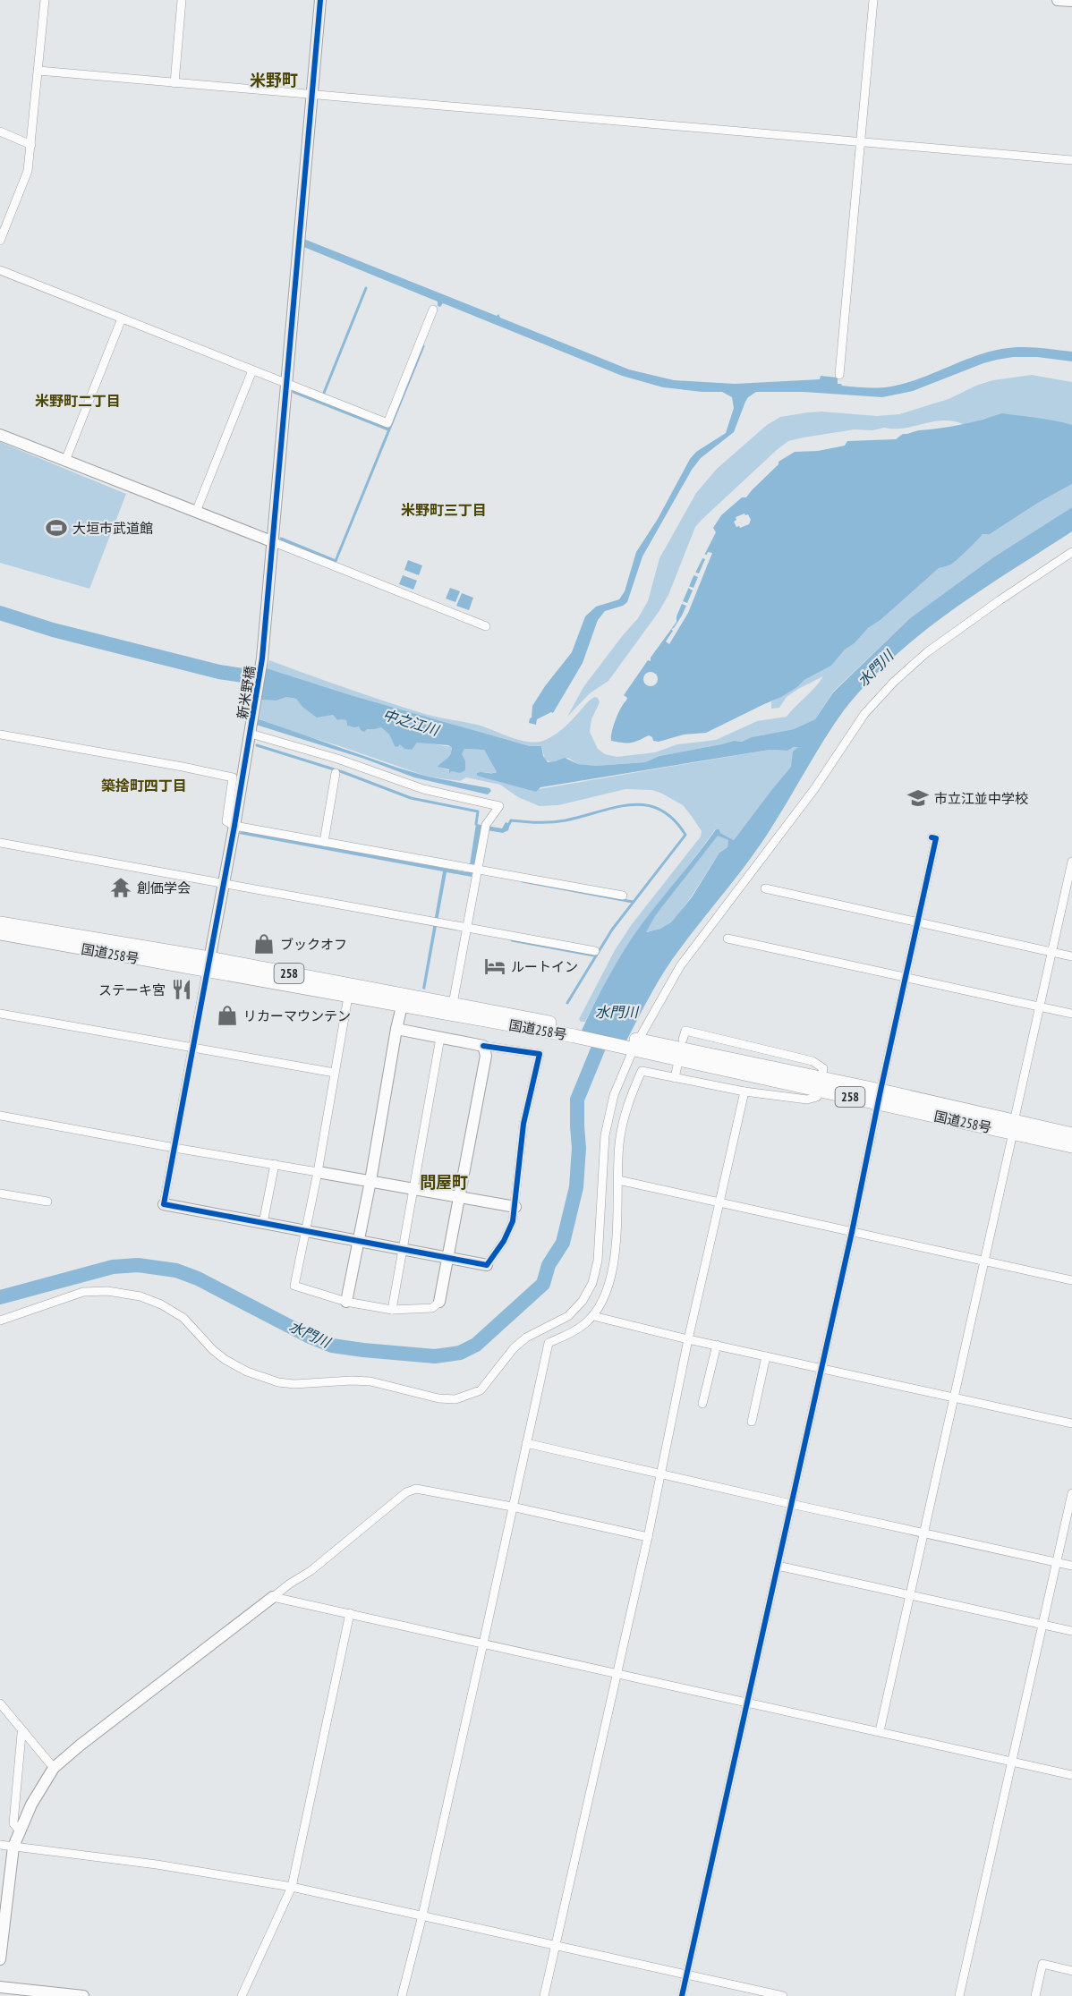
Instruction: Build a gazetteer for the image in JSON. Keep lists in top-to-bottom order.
{
  "streets": {
    "highway": ["国道258号", "258"],
    "street": ["新米野橋"]
  },
  "crossings": [
    ["新米野橋", "国道258号"]
  ],
  "districts": [
    "米野町",
    "米野町二丁目",
    "米野町三丁目",
    "築捨町四丁目",
    "問屋町"
  ],
  "water": ["水門川", "中之江川"],
  "places": {
    "sports": ["大垣市武道館"],
    "school or university": ["市立江並中学校"],
    "temple": ["創価学会"],
    "shop": ["ブックオフ", "リカーマウンテン"],
    "hotel": ["ルートイン"],
    "restaurant": ["ステーキ宮"]
  }
}
